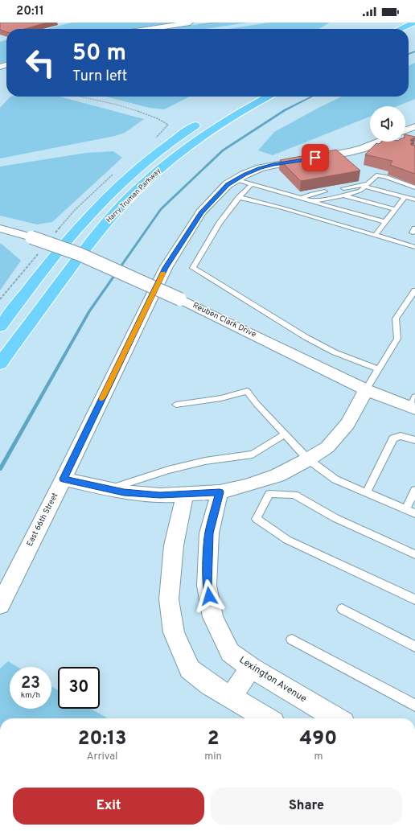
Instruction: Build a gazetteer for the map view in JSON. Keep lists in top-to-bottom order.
{
  "streets": {
    "highway": ["Harry Truman Parkway"],
    "street": ["Reuben Clark Drive", "East 66th Street", "Lexington Avenue"]
  },
  "page": {
    "status": "20:11",
    "turn": ["50 m", "Turn left"],
    "speed": "23 km/h",
    "limit": "30",
    "eta": [
      "20:13",
      "Arrival",
      "2",
      "min",
      "490",
      "m"
    ],
    "buttons": ["Exit", "Share"]
  }
}
